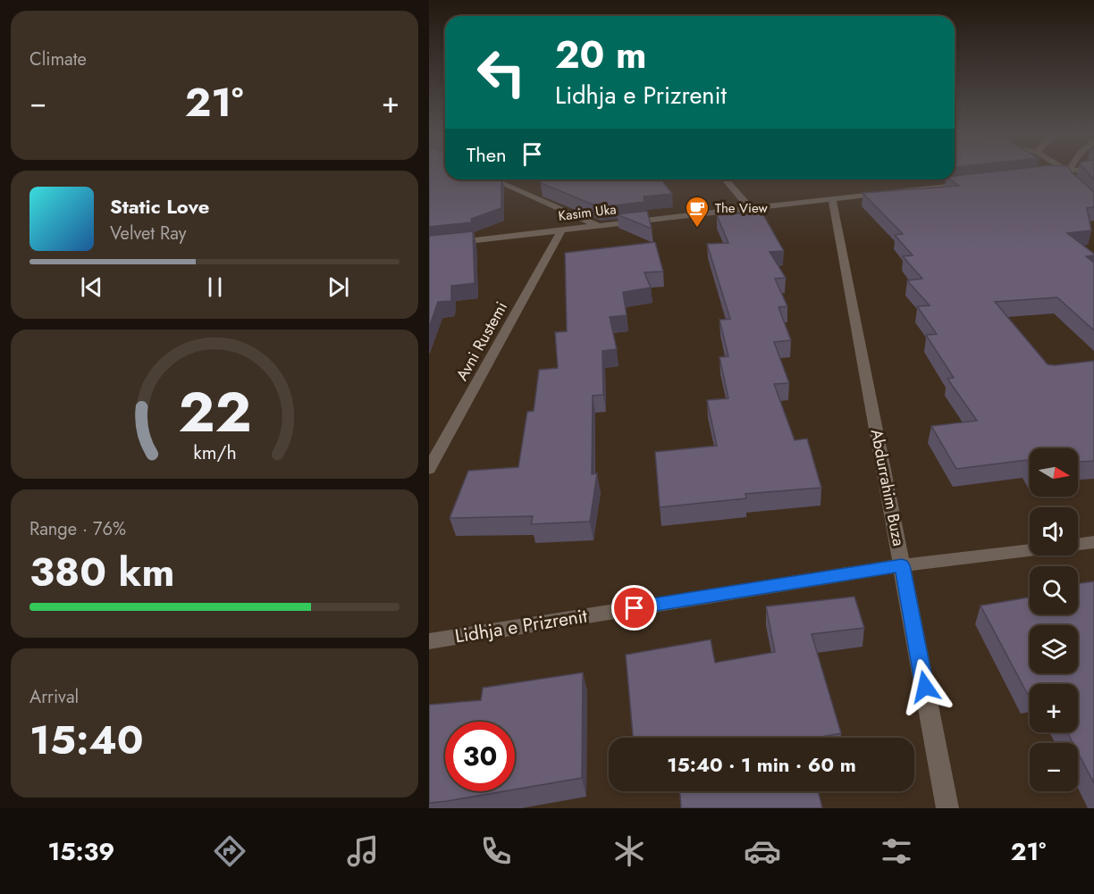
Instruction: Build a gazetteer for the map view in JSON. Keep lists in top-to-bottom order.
{
  "streets": {
    "street": [
      "Kasim Uka",
      "Avni Rustemi",
      "Abdurrahim Buza",
      "Lidhja e Prizrenit"
    ]
  },
  "crossings": [
    ["Kasim Uka", "Avni Rustemi"],
    ["Kasim Uka", "Abdurrahim Buza"],
    ["Abdurrahim Buza", "Lidhja e Prizrenit"]
  ],
  "places": {
    "cafe": ["The View"]
  },
  "north": "right",
  "page": {
    "tile": [
      "Climate",
      ["Range · 76%", "380 km"],
      ["Arrival", "15:40"]
    ],
    "turn": ["20 m", "Lidhja e Prizrenit"],
    "heat": ["−", "21°", "+"],
    "then": "Then",
    "song": ["Static Love", "Velvet Ray"],
    "map_buttons": ["+", "−"],
    "limit": "30",
    "trip": "15:40 · 1 min · 60 m",
    "tabs": ["15:39", "21°"],
    "gauge": ["22", "km/h"]
  }
}
